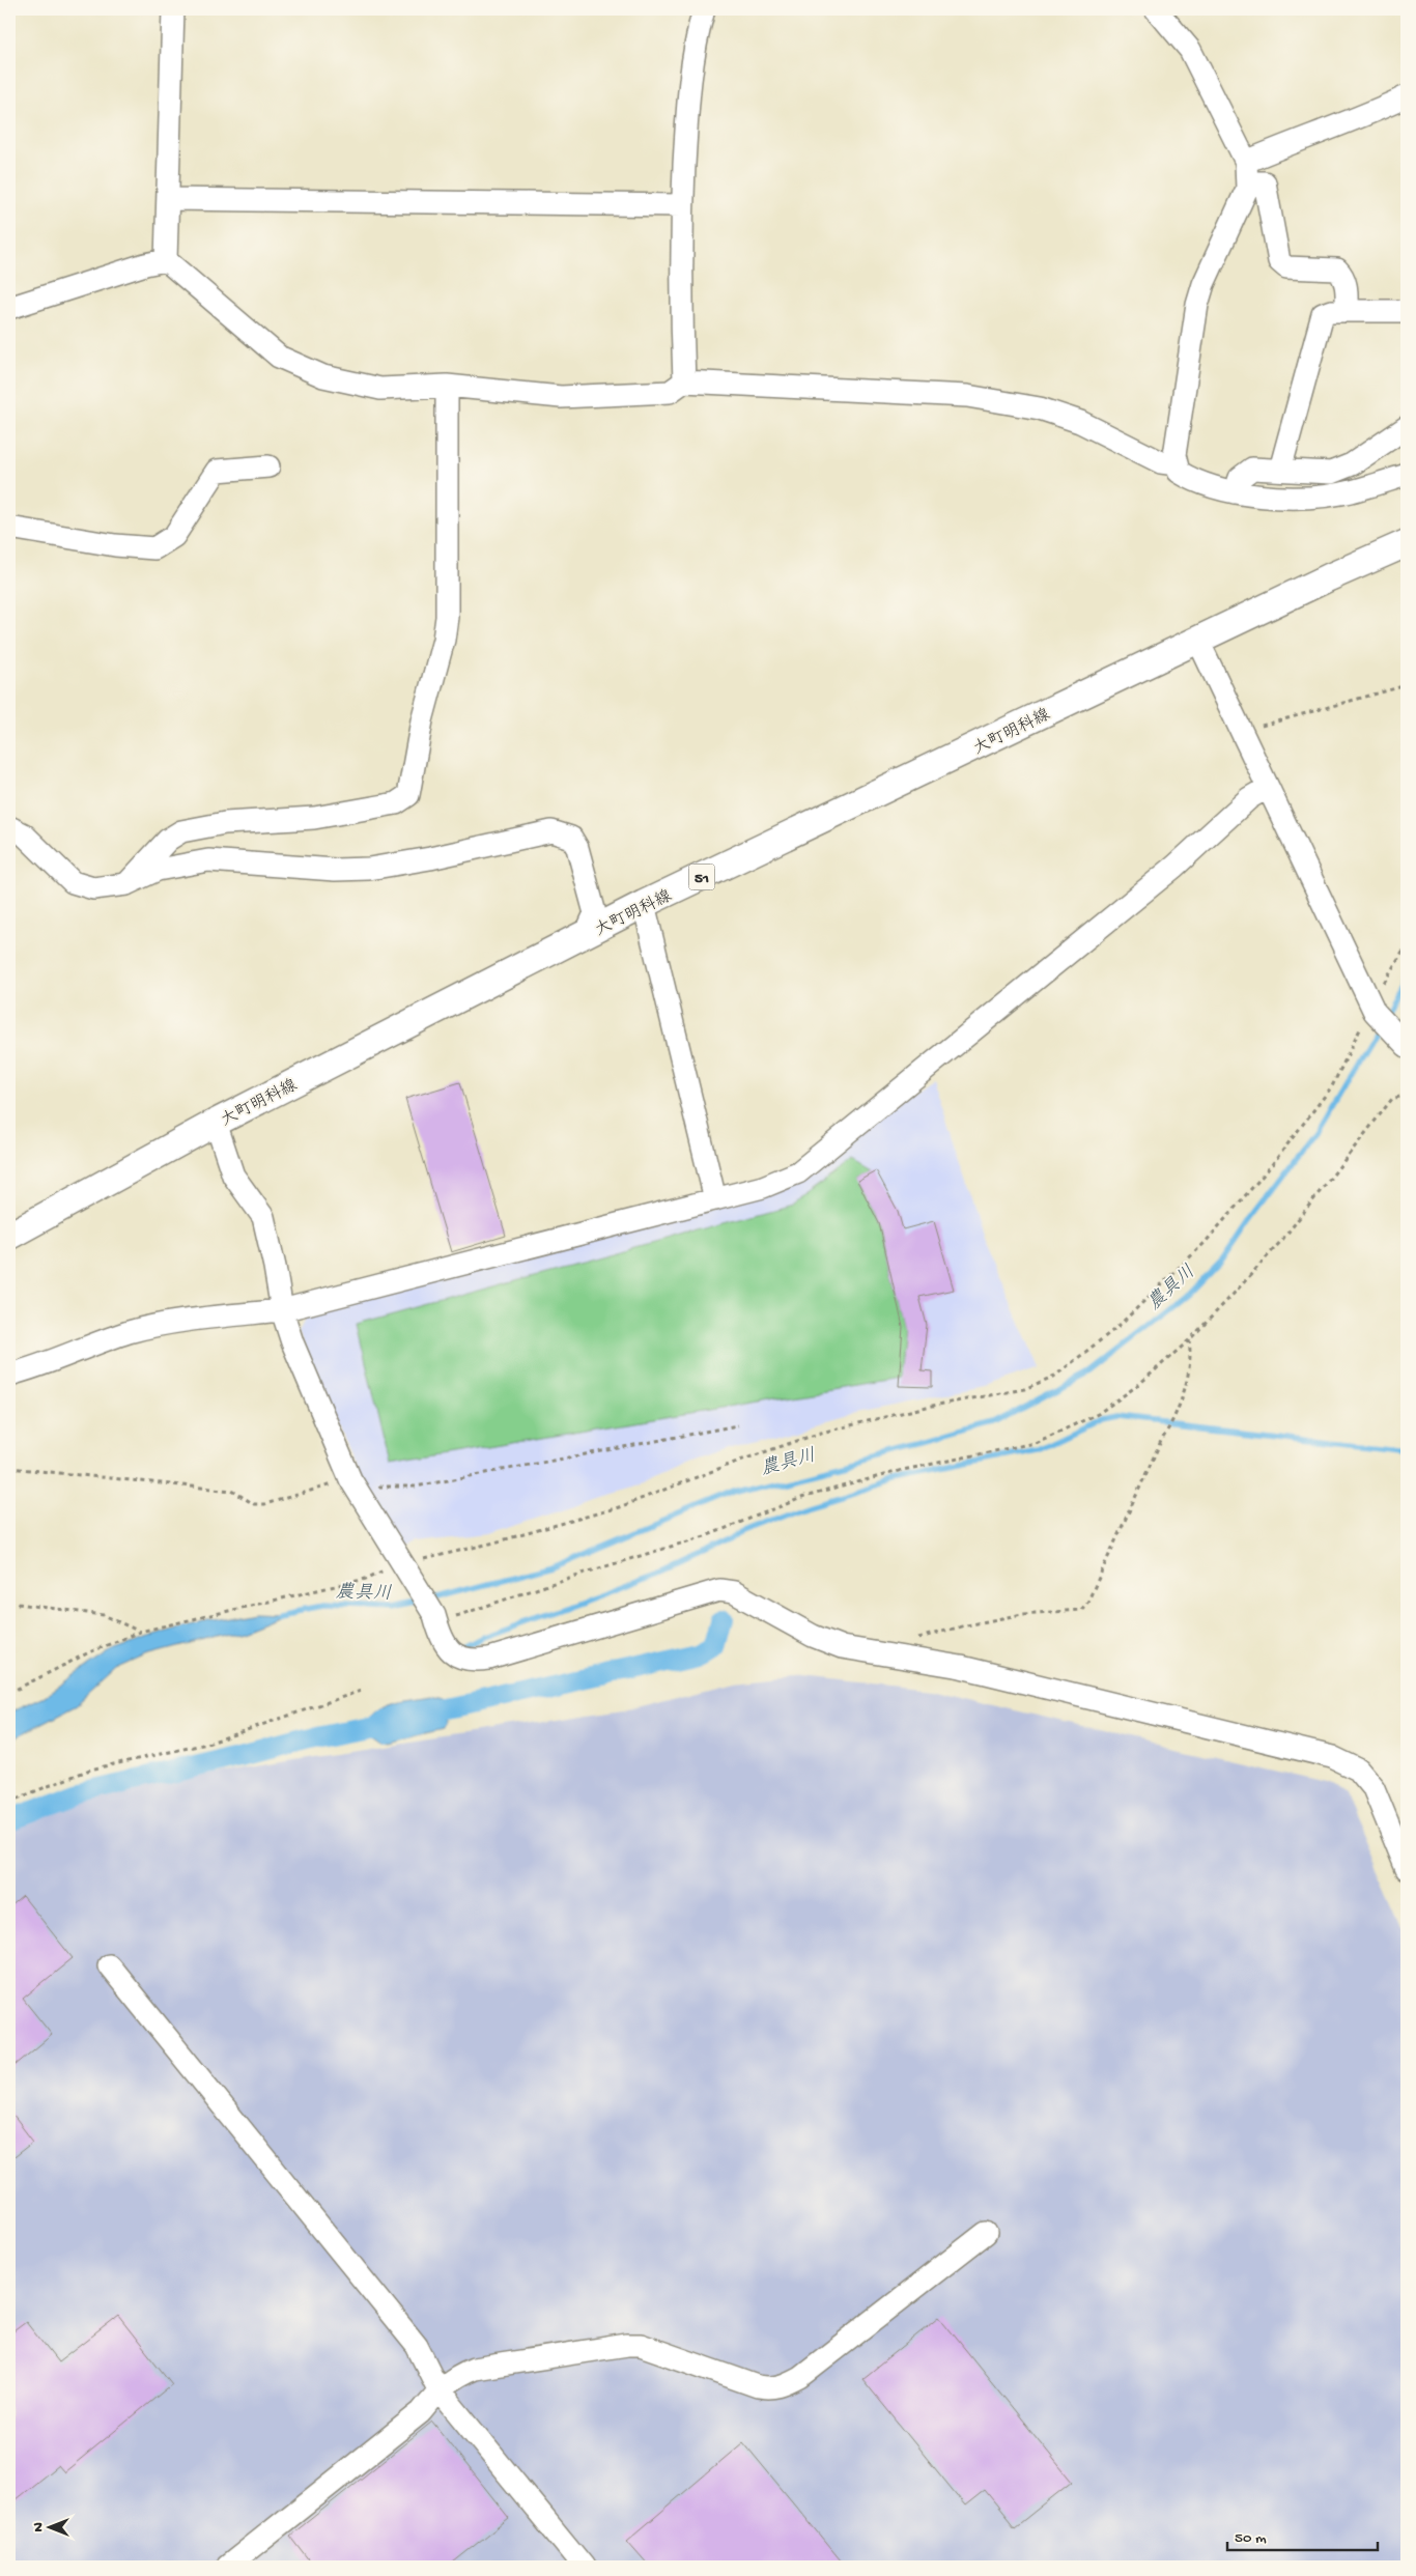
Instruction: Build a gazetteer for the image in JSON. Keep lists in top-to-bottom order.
{
  "streets": {
    "main road": ["大町明科線", "51"]
  },
  "water": ["農具川"],
  "scale_bar": "50 m",
  "north": "left"
}
